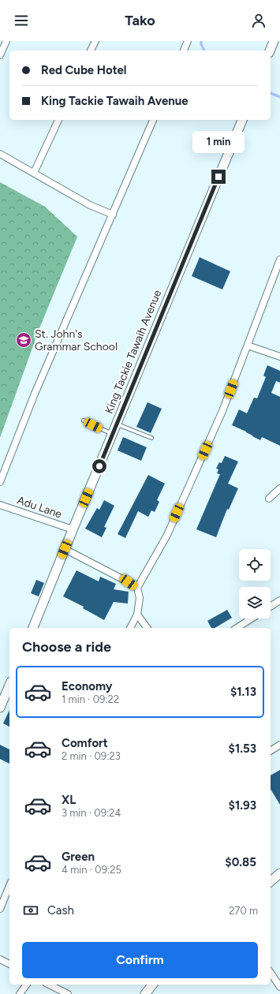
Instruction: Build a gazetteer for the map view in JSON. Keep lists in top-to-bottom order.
{
  "streets": {
    "street": ["King Tackie Tawaih Avenue", "Adu Lane"]
  },
  "crossings": [
    ["King Tackie Tawaih Avenue", "Adu Lane"]
  ],
  "places": {
    "school or university": ["St. John's Grammar School"]
  },
  "page": {
    "header": "Tako",
    "banner": ["Red Cube Hotel", "King Tackie Tawaih Avenue"],
    "bubble": "1 min",
    "heading": "Choose a ride",
    "list": [
      {
        "name": "Economy",
        "note": "1 min · 09:22",
        "value": "$1.13"
      },
      {
        "name": "Comfort",
        "note": "2 min · 09:23",
        "value": "$1.53"
      },
      {
        "name": "XL",
        "note": "3 min · 09:24",
        "value": "$1.93"
      },
      {
        "name": "Green",
        "note": "4 min · 09:25",
        "value": "$0.85"
      }
    ],
    "pay": ["Cash", "270 m"],
    "buttons": "Confirm"
  }
}
